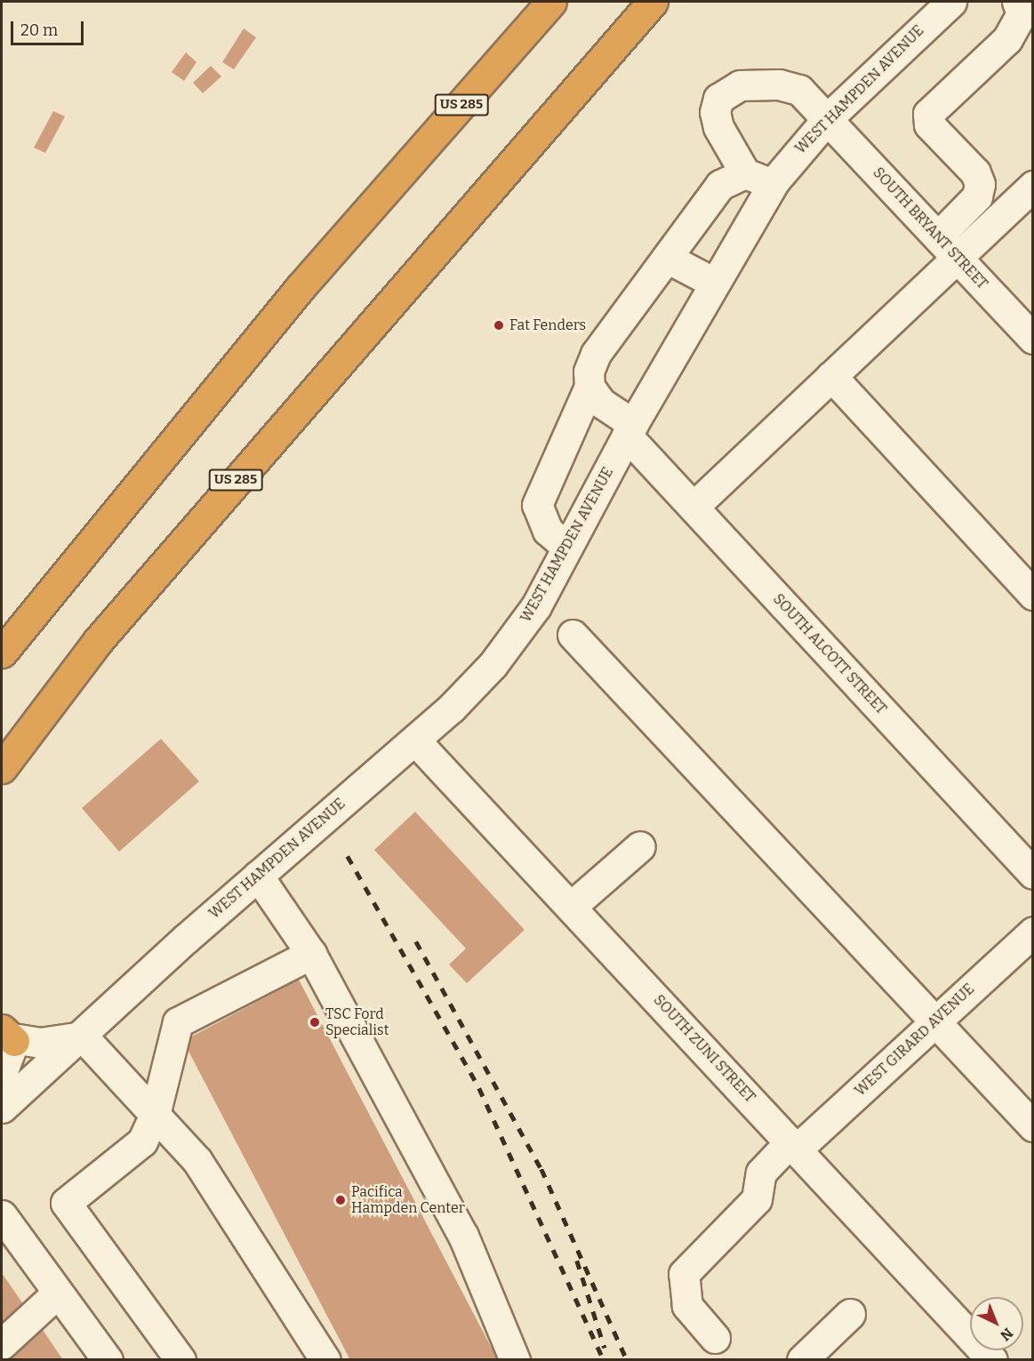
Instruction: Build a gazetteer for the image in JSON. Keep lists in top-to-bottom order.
{
  "streets": {
    "highway": ["US 285"],
    "street": [
      "WEST HAMPDEN AVENUE",
      "SOUTH BRYANT STREET",
      "SOUTH ALCOTT STREET",
      "WEST GIRARD AVENUE",
      "SOUTH ZUNI STREET"
    ]
  },
  "crossings": [
    ["WEST HAMPDEN AVENUE", "SOUTH BRYANT STREET"],
    ["WEST HAMPDEN AVENUE", "SOUTH ALCOTT STREET"],
    ["WEST HAMPDEN AVENUE", "SOUTH ZUNI STREET"],
    ["WEST GIRARD AVENUE", "SOUTH ZUNI STREET"]
  ],
  "places": ["Fat Fenders", "TSC Ford Specialist", "Pacifica Hampden Center"],
  "scale_bar": "20 m",
  "north": "bottom right"
}
